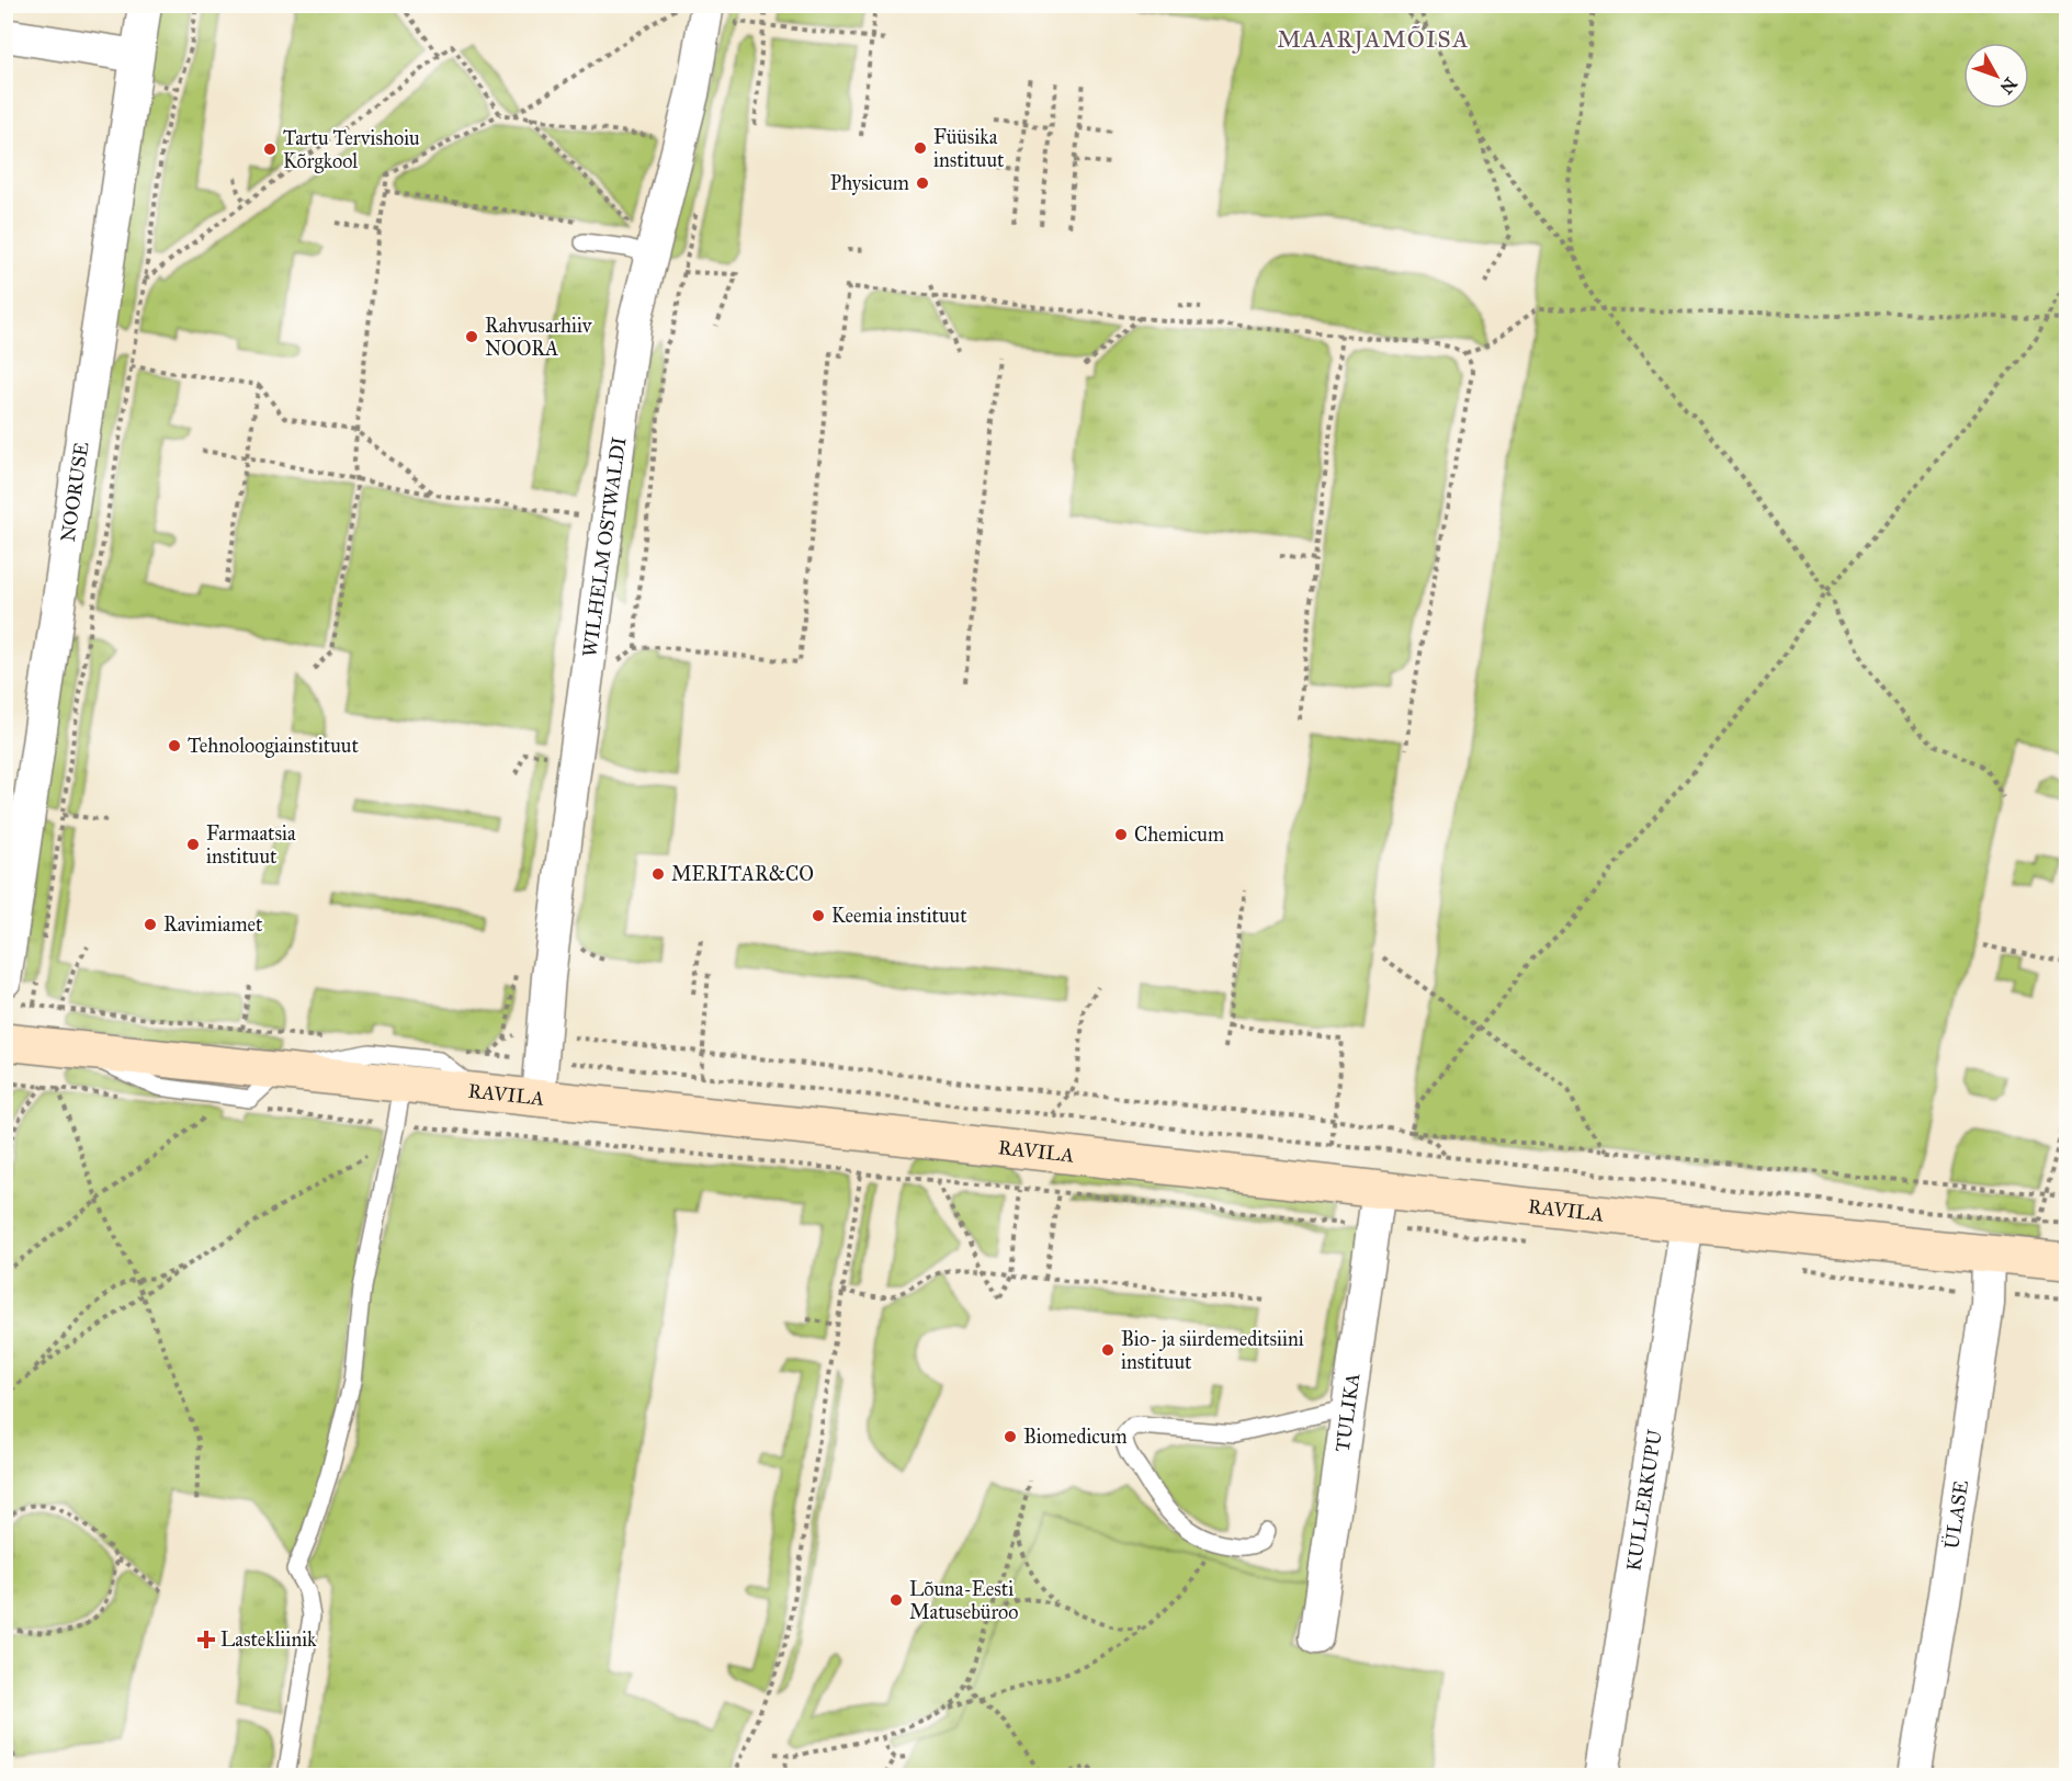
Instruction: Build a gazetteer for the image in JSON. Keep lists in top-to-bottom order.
{
  "streets": {
    "street": [
      "NOORUSE",
      "WILHELM OSTWALDI",
      "RAVILA",
      "TULIKA",
      "KULLERKUPU",
      "ÜLASE"
    ]
  },
  "crossings": [
    ["WILHELM OSTWALDI", "RAVILA"],
    ["RAVILA", "TULIKA"],
    ["RAVILA", "KULLERKUPU"],
    ["RAVILA", "ÜLASE"]
  ],
  "districts": ["MAARJAMÕISA"],
  "places": {
    "other": [
      "Füüsika instituut",
      "Tartu Tervishoiu Kõrgkool",
      "Physicum",
      "Rahvusarhiiv NOORA",
      "Tehnoloogiainstituut",
      "Chemicum",
      "Farmaatsia instituut",
      "MERITAR&CO",
      "Keemia instituut",
      "Ravimiamet",
      "Bio- ja siirdemeditsiini instituut",
      "Biomedicum",
      "Lõuna-Eesti Matusebüroo"
    ],
    "health": ["Lastekliinik"]
  },
  "north": "bottom right"
}
